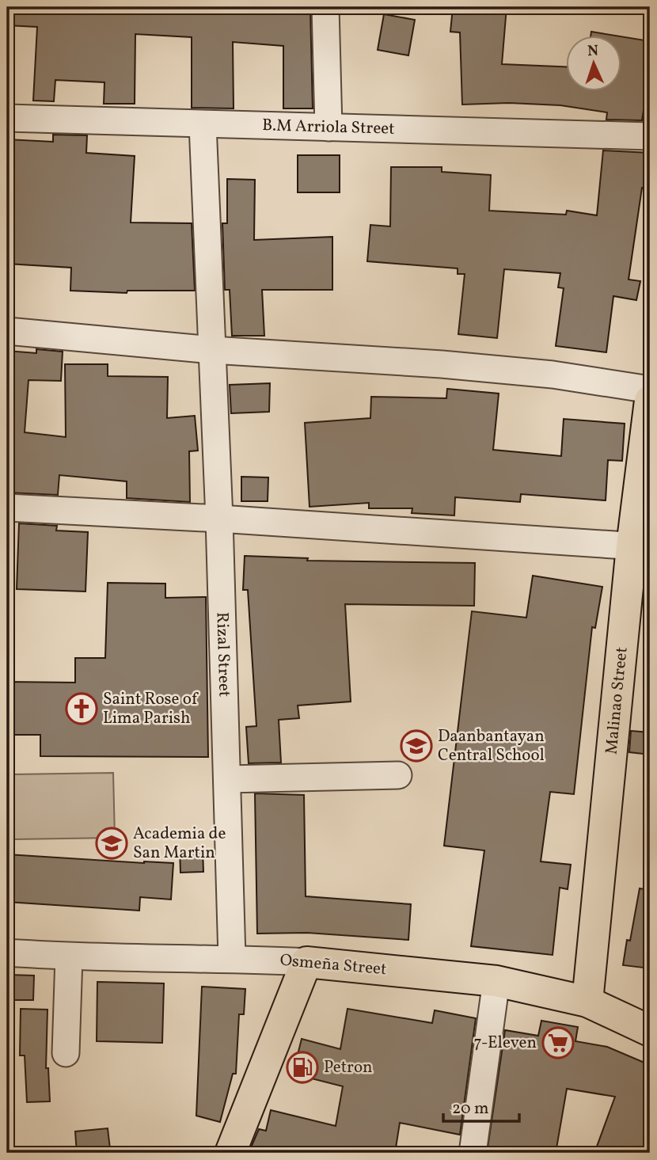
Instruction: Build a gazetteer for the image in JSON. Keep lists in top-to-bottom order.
{
  "streets": {
    "main road": ["Malinao Street", "Osmeña Street"],
    "street": ["B.M Arriola Street", "Rizal Street"]
  },
  "crossings": [
    ["B.M Arriola Street", "Rizal Street"],
    ["Rizal Street", "Osmeña Street"],
    ["Malinao Street", "Osmeña Street"]
  ],
  "places": {
    "church": ["Saint Rose of Lima Parish"],
    "school or university": ["Daanbantayan Central School", "Academia de San Martin"],
    "supermarket": ["7-Eleven"],
    "fuel station": ["Petron"]
  },
  "scale_bar": "20 m",
  "north": "top"
}
